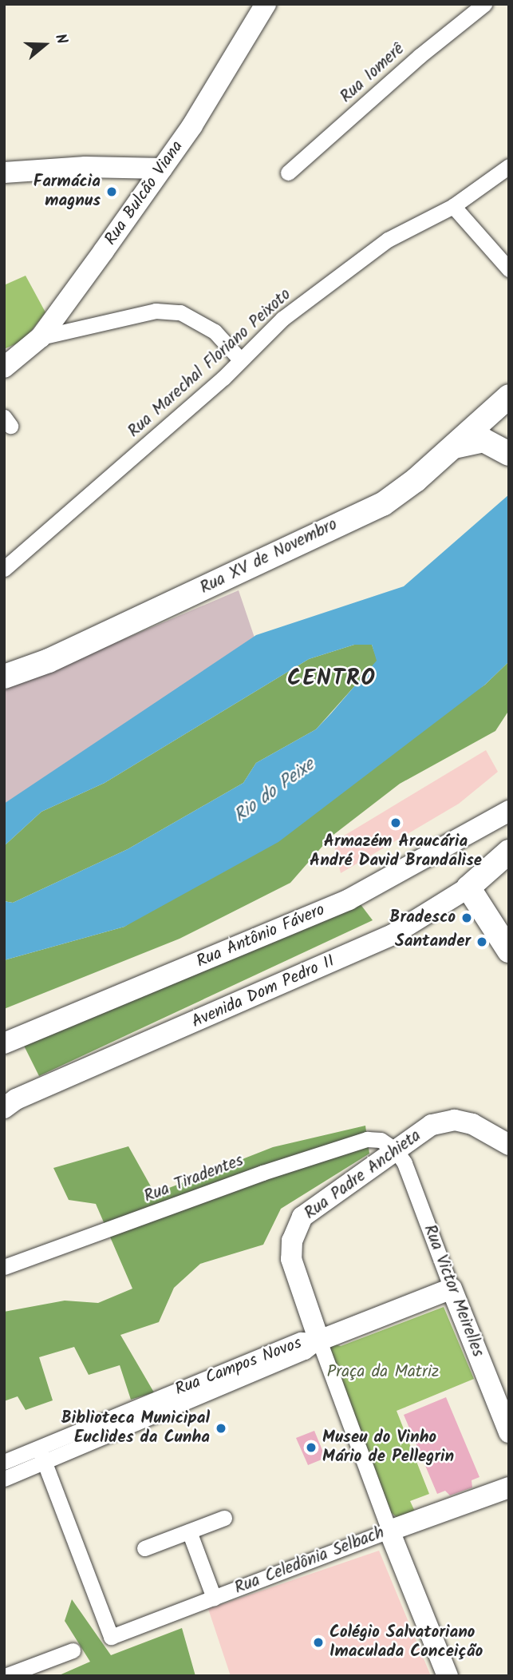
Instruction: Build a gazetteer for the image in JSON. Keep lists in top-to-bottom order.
{
  "streets": {
    "main road": [
      "Rua Bulcão Viana",
      "Rua XV de Novembro",
      "Rua Antônio Fávero",
      "Avenida Dom Pedro II",
      "Rua Padre Anchieta",
      "Rua Victor Meirelles",
      "Rua Campos Novos",
      "Rua Celedônia Selbach"
    ],
    "street": ["Rua Iomerê", "Rua Marechal Floriano Peixoto", "Rua Tiradentes"]
  },
  "crossings": [
    ["Rua Padre Anchieta", "Rua Tiradentes"],
    ["Rua Padre Anchieta", "Rua Victor Meirelles"],
    ["Rua Padre Anchieta", "Rua Campos Novos"],
    ["Rua Tiradentes", "Rua Victor Meirelles"],
    ["Rua Victor Meirelles", "Rua Campos Novos"],
    ["Rua Campos Novos", "Rua Celedônia Selbach"]
  ],
  "districts": ["CENTRO"],
  "water": ["Rio do Peixe"],
  "parks": ["Praça da Matriz"],
  "places": [
    "Farmácia magnus",
    "Armazém Araucária André David Brandalise",
    "Bradesco",
    "Santander",
    "Biblioteca Municipal Euclides da Cunha",
    "Museu do Vinho Mário de Pellegrin",
    "Colégio Salvatoriano Imaculada Conceição"
  ],
  "north": "right"
}
